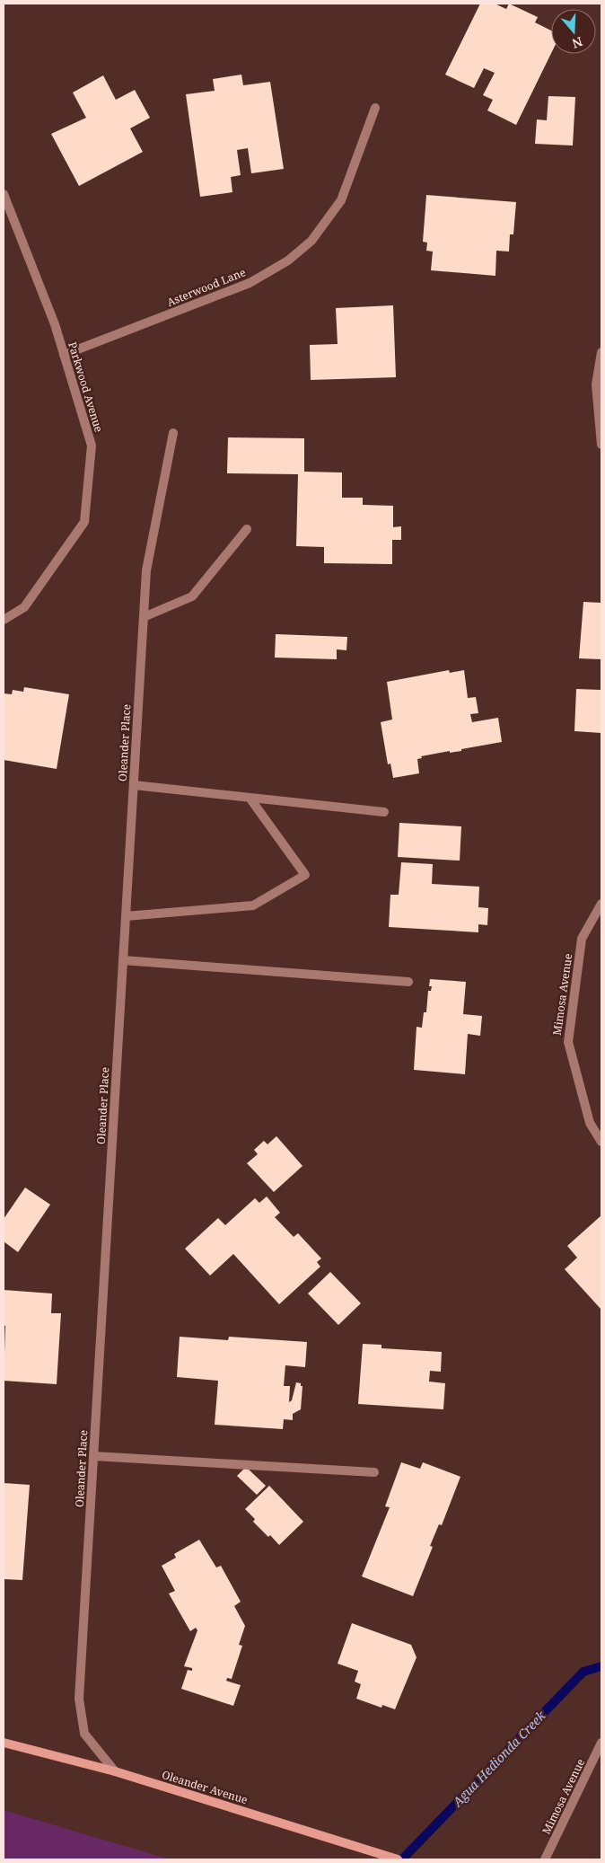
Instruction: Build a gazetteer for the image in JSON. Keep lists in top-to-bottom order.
{
  "streets": {
    "street": [
      "Asterwood Lane",
      "Parkwood Avenue",
      "Oleander Place",
      "Mimosa Avenue",
      "Oleander Avenue"
    ]
  },
  "crossings": [
    ["Asterwood Lane", "Parkwood Avenue"],
    ["Oleander Place", "Oleander Avenue"]
  ],
  "water": ["Agua Hedionda Creek"],
  "north": "bottom"
}
